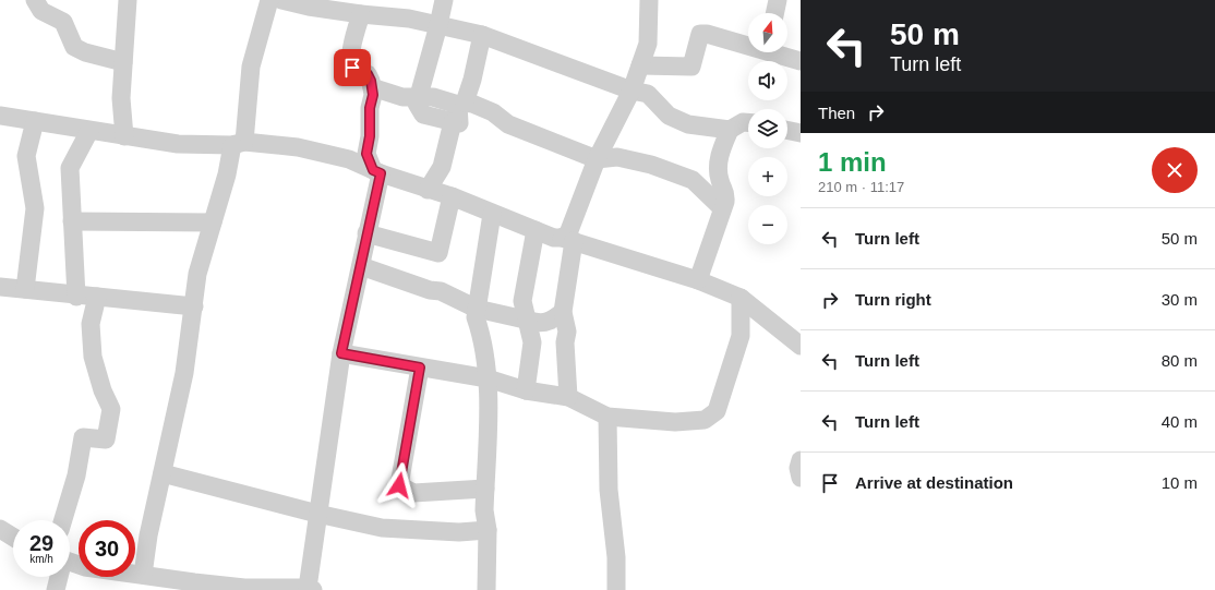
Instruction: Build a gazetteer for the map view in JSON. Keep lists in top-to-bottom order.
{
  "north": "top",
  "page": {
    "turn": ["50 m", "Turn left"],
    "map_buttons": ["+", "−"],
    "then": "Then",
    "heading": ["1 min", "210 m · 11:17"],
    "list": [
      {
        "name": "Turn left",
        "value": "50 m"
      },
      {
        "name": "Turn right",
        "value": "30 m"
      },
      {
        "name": "Turn left",
        "value": "80 m"
      },
      {
        "name": "Turn left",
        "value": "40 m"
      },
      {
        "name": "Arrive at destination",
        "value": "10 m"
      }
    ],
    "speed": "29 km/h",
    "limit": "30"
  }
}
